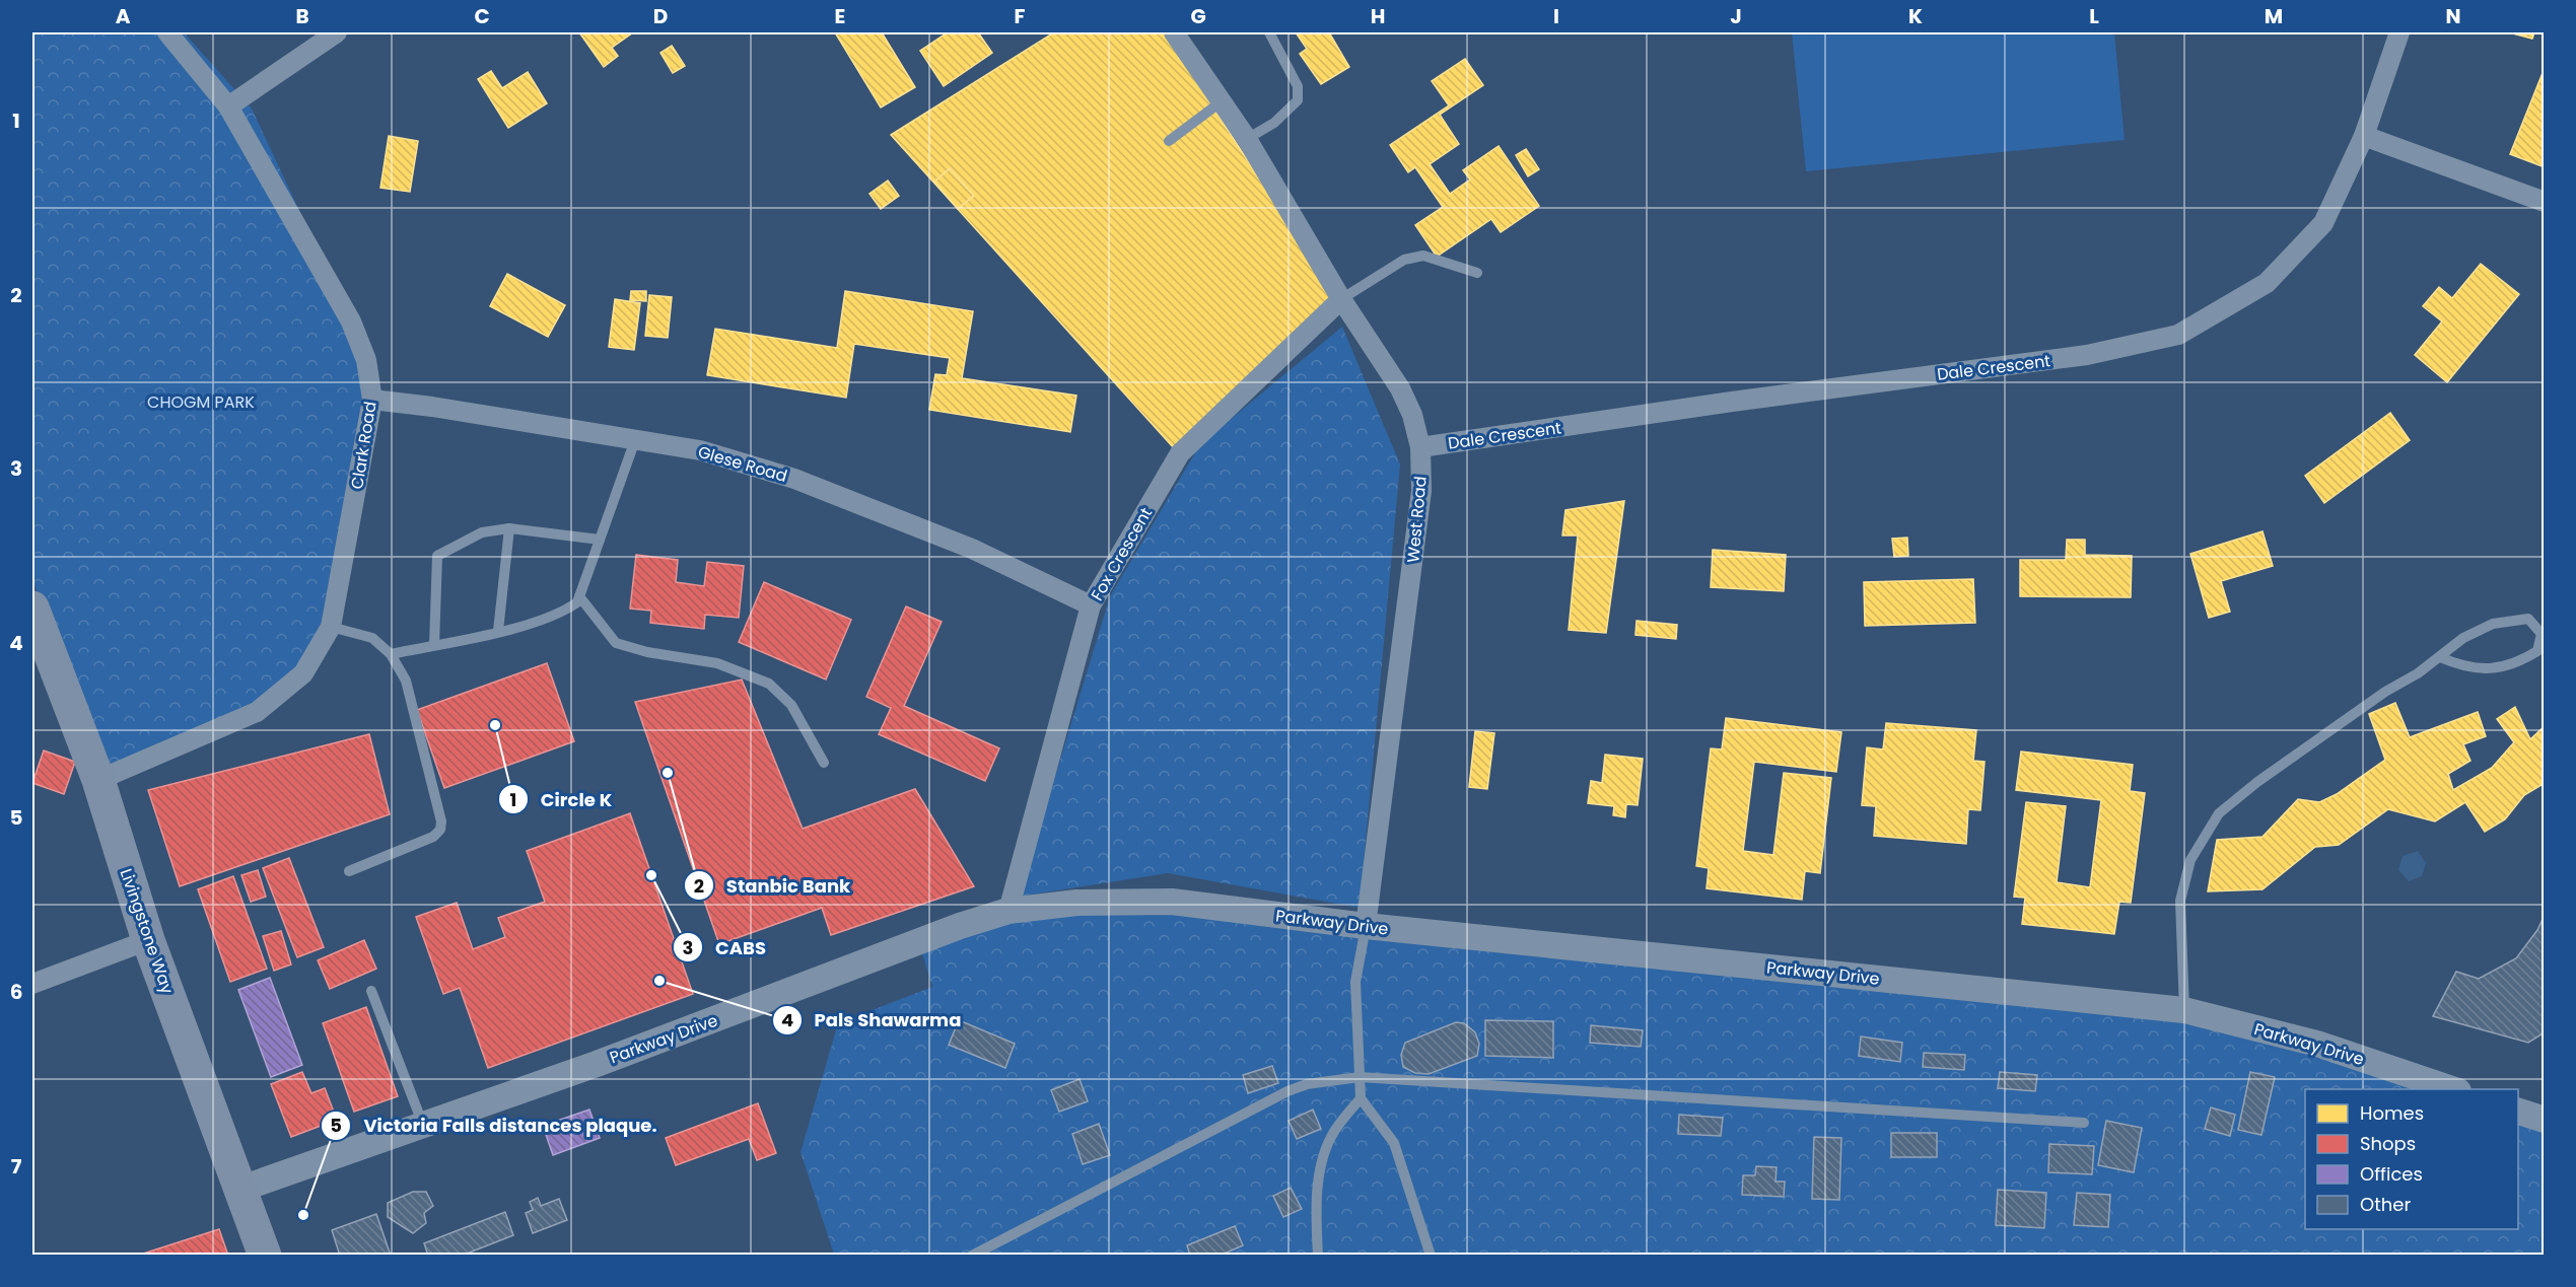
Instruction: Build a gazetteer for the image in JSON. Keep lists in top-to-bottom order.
{
  "streets": {
    "highway": ["Livingstone Way"],
    "street": [
      "Dale Crescent",
      "Clark Road",
      "Glese Road",
      "West Road",
      "Fox Crescent",
      "Parkway Drive"
    ]
  },
  "crossings": [
    ["Dale Crescent", "West Road"],
    ["Clark Road", "Glese Road"],
    ["Clark Road", "Livingstone Way"],
    ["Glese Road", "Fox Crescent"],
    ["West Road", "Fox Crescent"],
    ["West Road", "Parkway Drive"],
    ["Fox Crescent", "Parkway Drive"],
    ["Parkway Drive", "Livingstone Way"]
  ],
  "parks": ["CHOGM PARK"],
  "places": [
    "Circle K",
    "Stanbic Bank",
    "CABS",
    "Pals Shawarma",
    "Victoria Falls distances plaque."
  ],
  "legend": [
    "Homes",
    "Shops",
    "Offices",
    "Other"
  ],
  "grid": {
    "columns": [
      "A",
      "B",
      "C",
      "D",
      "E",
      "F",
      "G",
      "H",
      "I",
      "J",
      "K",
      "L",
      "M",
      "N"
    ],
    "rows": [
      "1",
      "2",
      "3",
      "4",
      "5",
      "6",
      "7"
    ]
  }
}
